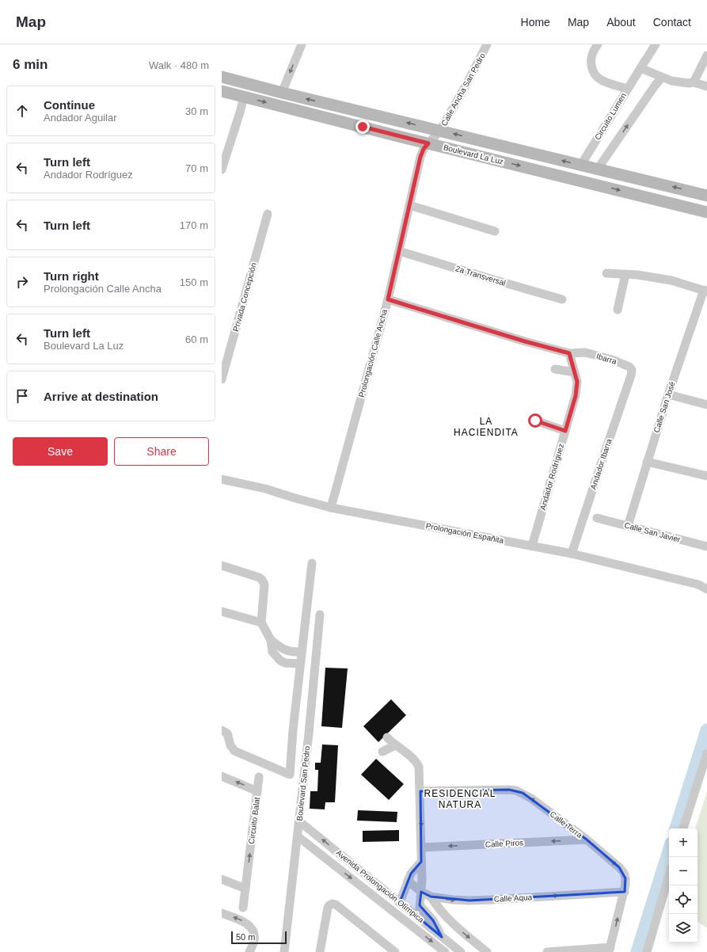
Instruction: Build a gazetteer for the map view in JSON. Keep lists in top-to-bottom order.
{
  "streets": {
    "main road": ["Boulevard La Luz"],
    "street": [
      "Calle Ancha San Pedro",
      "Circuito Lumen",
      "2a Transversal",
      "Privada Concepción",
      "Prolongación Calle Ancha",
      "Ibarra",
      "Calle San José",
      "Andador Ibarra",
      "Andador Rodríguez",
      "Calle San Javier",
      "Prolongación Españita",
      "Boulevard San Pedro",
      "Circuito Balat",
      "Calle Terra",
      "Calle Piros",
      "Avenida Prolongación Olímpica",
      "Calle Aqua"
    ]
  },
  "crossings": [
    ["Calle Ancha San Pedro", "Boulevard La Luz"],
    ["Calle Ancha San Pedro", "Prolongación Calle Ancha"],
    ["Circuito Lumen", "Boulevard La Luz"],
    ["Boulevard La Luz", "Prolongación Calle Ancha"],
    ["2a Transversal", "Prolongación Calle Ancha"],
    ["Prolongación Calle Ancha", "Prolongación Españita"],
    ["Ibarra", "Andador Ibarra"],
    ["Ibarra", "Andador Rodríguez"],
    ["Calle San José", "Calle San Javier"],
    ["Andador Ibarra", "Prolongación Españita"],
    ["Andador Rodríguez", "Prolongación Españita"],
    ["Boulevard San Pedro", "Avenida Prolongación Olímpica"],
    ["Calle Terra", "Calle Piros"],
    ["Calle Terra", "Calle Aqua"]
  ],
  "one_way": ["Circuito Balat", "Calle Piros"],
  "districts": ["LA HACIENDITA", "RESIDENCIAL NATURA"],
  "scale_bar": "50 m",
  "page": {
    "header": "Map",
    "nav": [
      "Home",
      "Map",
      "About",
      "Contact"
    ],
    "heading": ["6 min", "Walk · 480 m"],
    "list": [
      ["Continue", "Andador Aguilar", "30 m"],
      ["Turn left", "Andador Rodríguez", "70 m"],
      ["Turn left", "170 m"],
      ["Turn right", "Prolongación Calle Ancha", "150 m"],
      ["Turn left", "Boulevard La Luz", "60 m"],
      "Arrive at destination"
    ],
    "buttons": ["Save", "Share"],
    "map_buttons": ["+", "−"],
    "scale": "50 m"
  }
}
